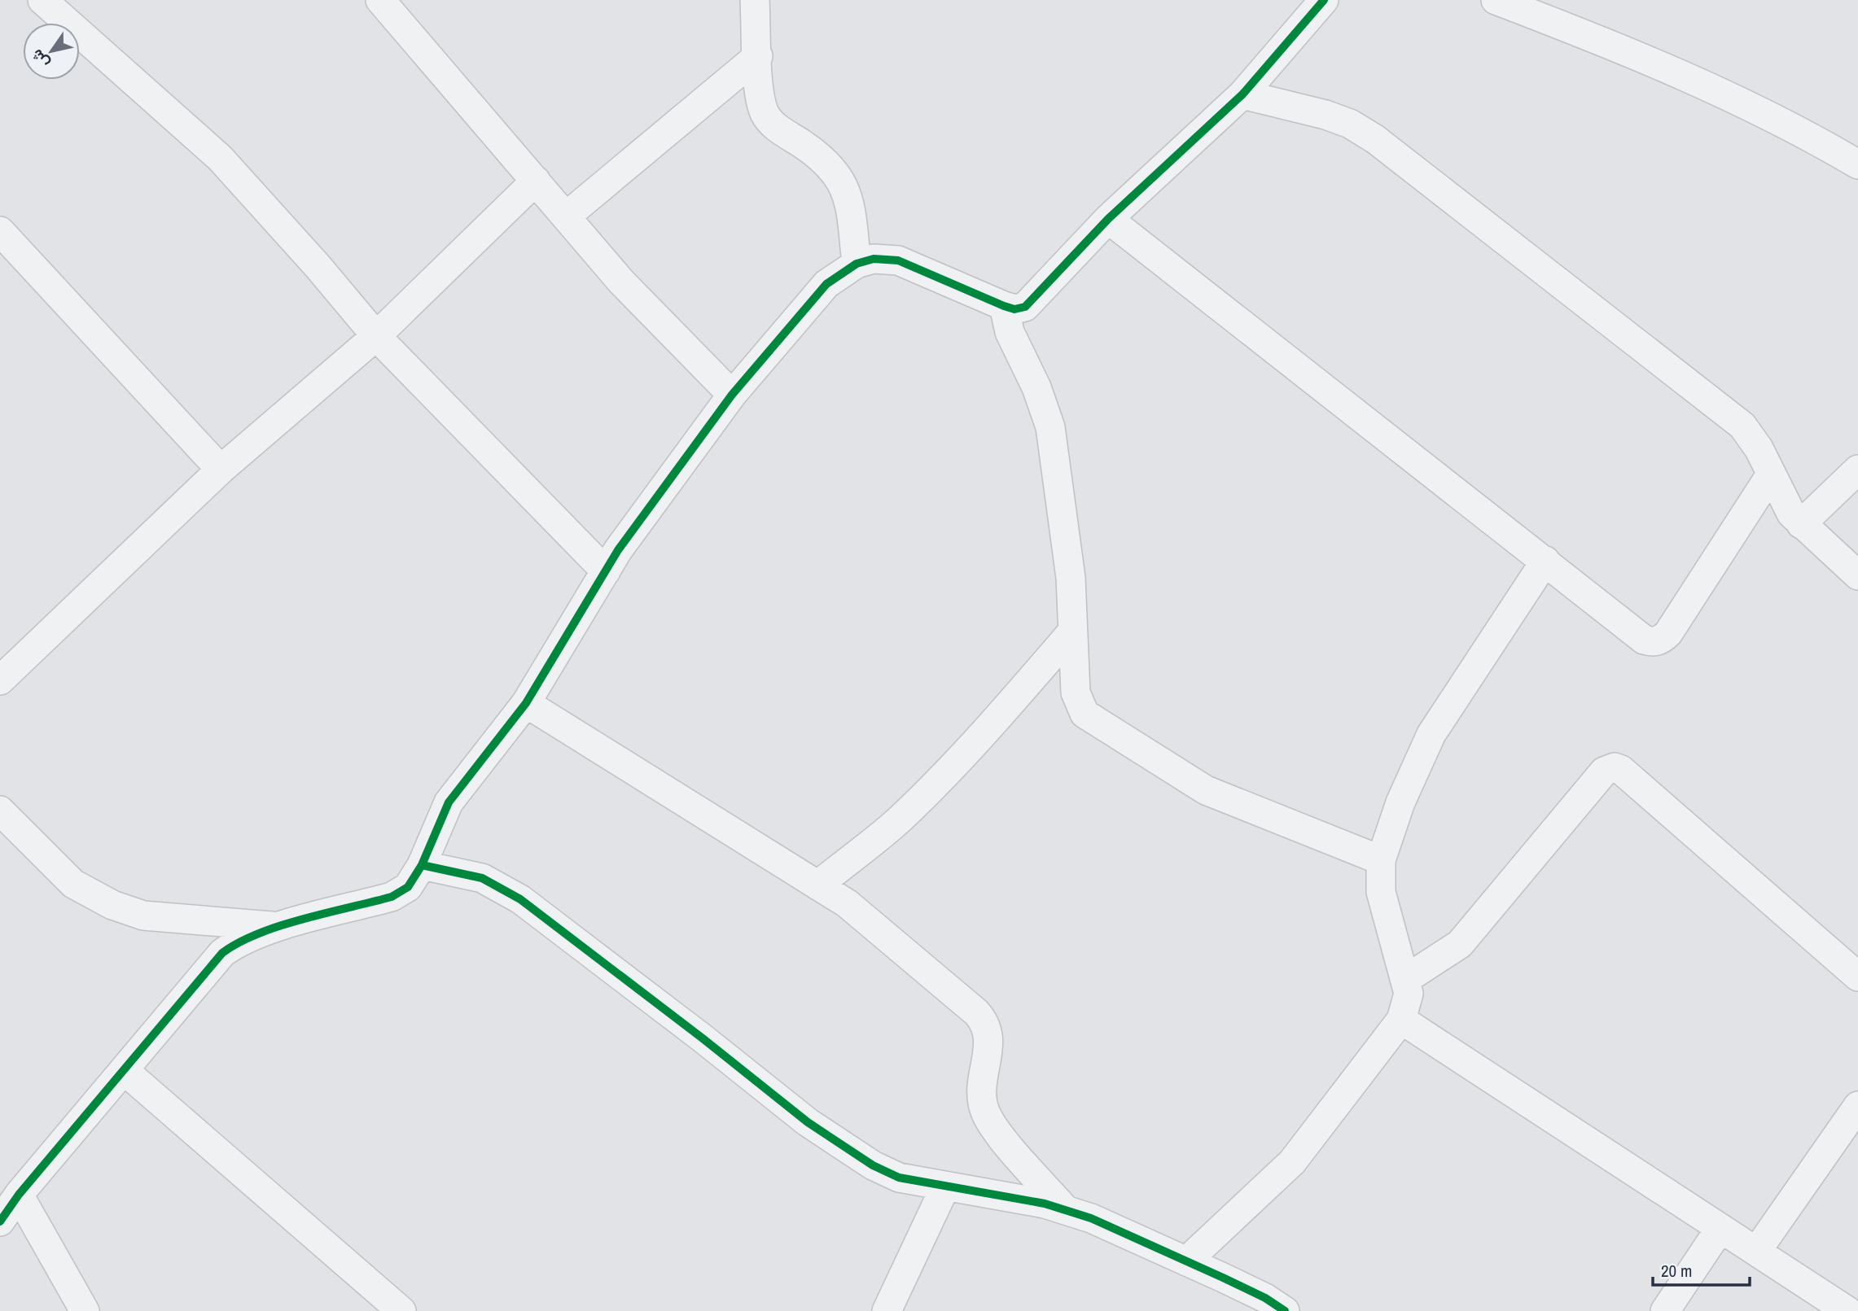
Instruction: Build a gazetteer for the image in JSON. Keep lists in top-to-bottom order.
{
  "scale_bar": "20 m",
  "north": "bottom left"
}
